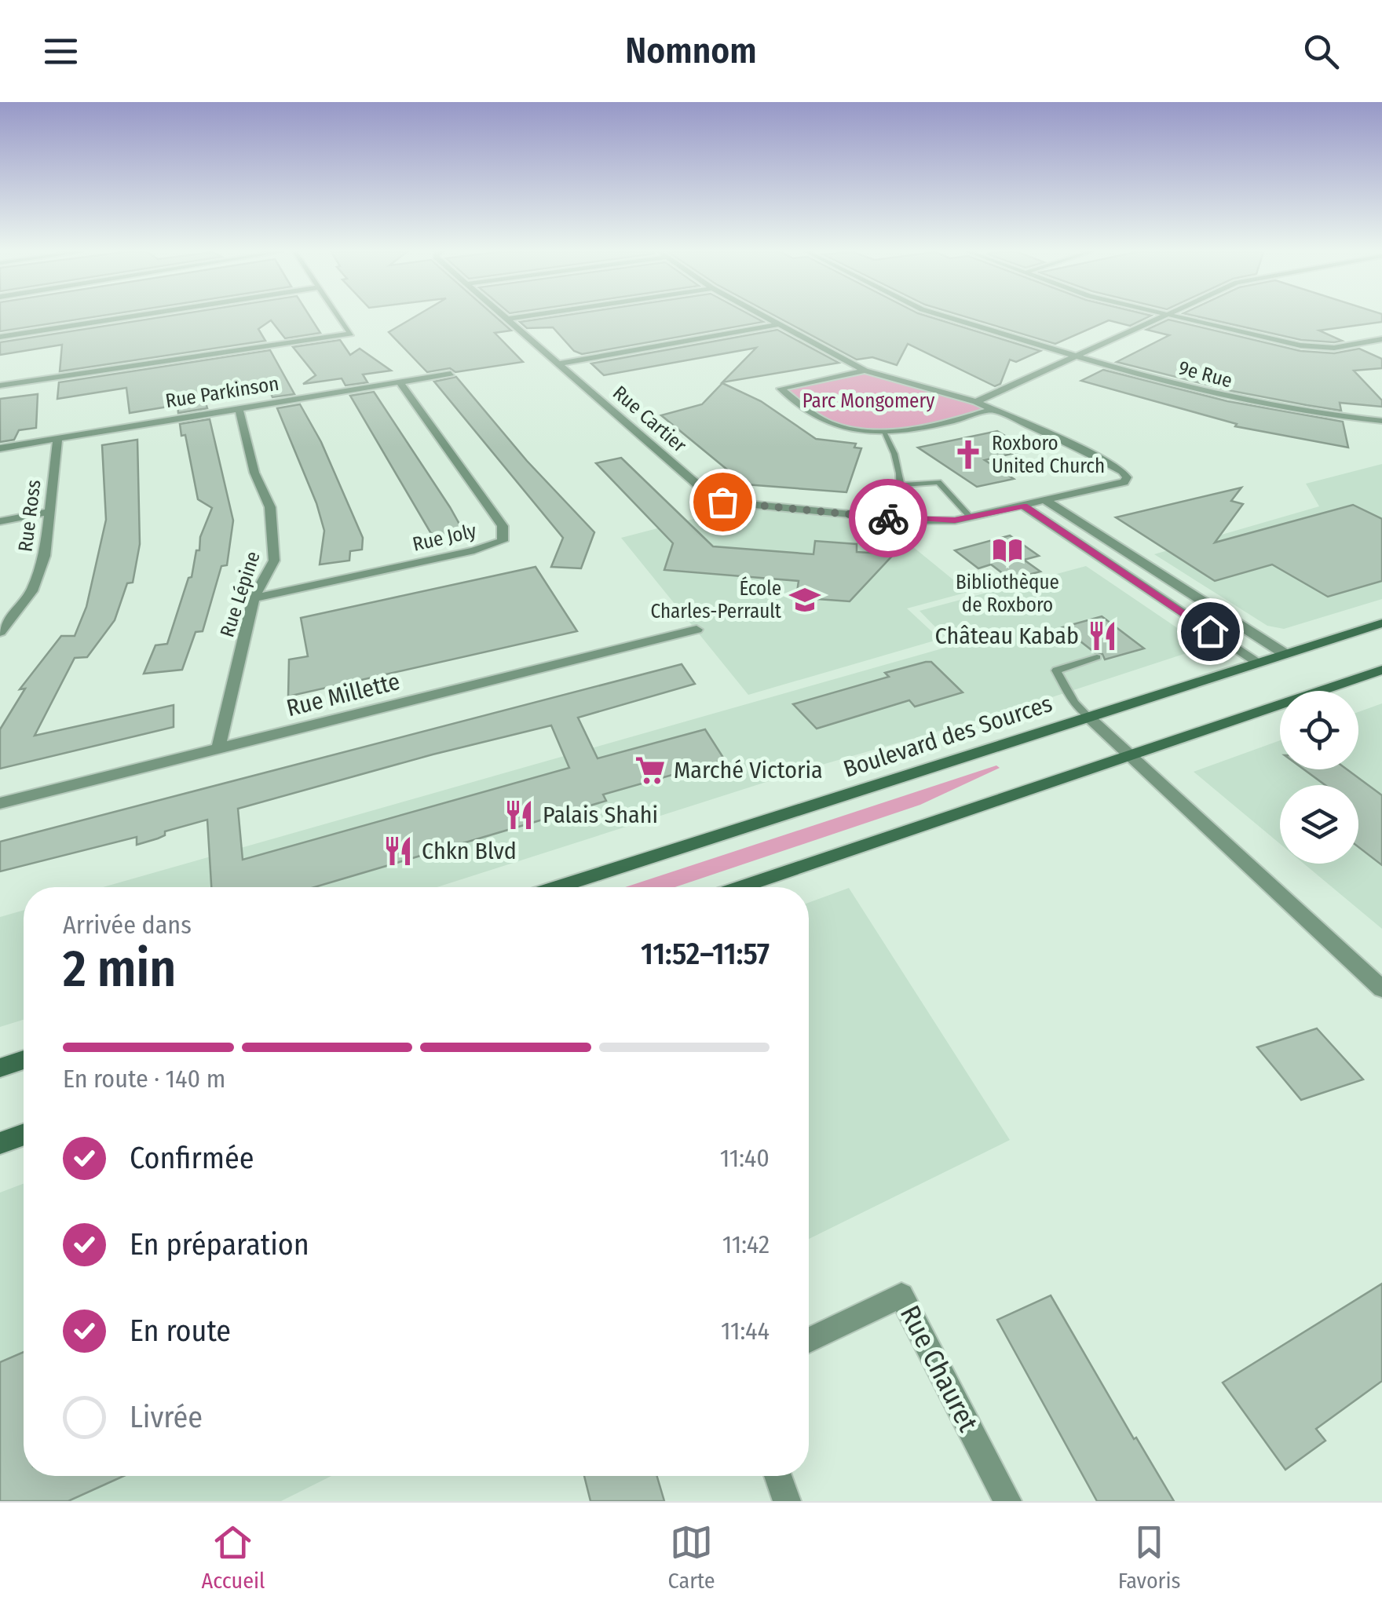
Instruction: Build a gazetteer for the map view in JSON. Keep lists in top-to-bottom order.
{
  "streets": {
    "main road": ["Boulevard des Sources"],
    "street": [
      "9e Rue",
      "Rue Parkinson",
      "Rue Cartier",
      "Rue Ross",
      "Rue Joly",
      "Rue Lépine",
      "Rue Millette",
      "Rue Chauret"
    ]
  },
  "crossings": [
    ["Rue Parkinson", "Rue Ross"],
    ["Rue Parkinson", "Rue Joly"],
    ["Rue Parkinson", "Rue Lépine"],
    ["Rue Joly", "Rue Lépine"],
    ["Rue Lépine", "Rue Millette"]
  ],
  "parks": ["Parc Mongomery"],
  "places": {
    "church": ["Roxboro United Church"],
    "library": ["Bibliothèque de Roxboro"],
    "school or university": ["École Charles-Perrault"],
    "restaurant": ["Château Kabab", "Palais Shahi", "Chkn Blvd"],
    "supermarket": ["Marché Victoria"]
  },
  "page": {
    "header": "Nomnom",
    "heading": ["2 min", "Arrivée dans", "11:52–11:57"],
    "bar": "En route · 140 m",
    "list": [
      ["Confirmée", "11:40"],
      ["En préparation", "11:42"],
      ["En route", "11:44"],
      "Livrée"
    ],
    "tabs": ["Accueil", "Carte", "Favoris"]
  }
}
